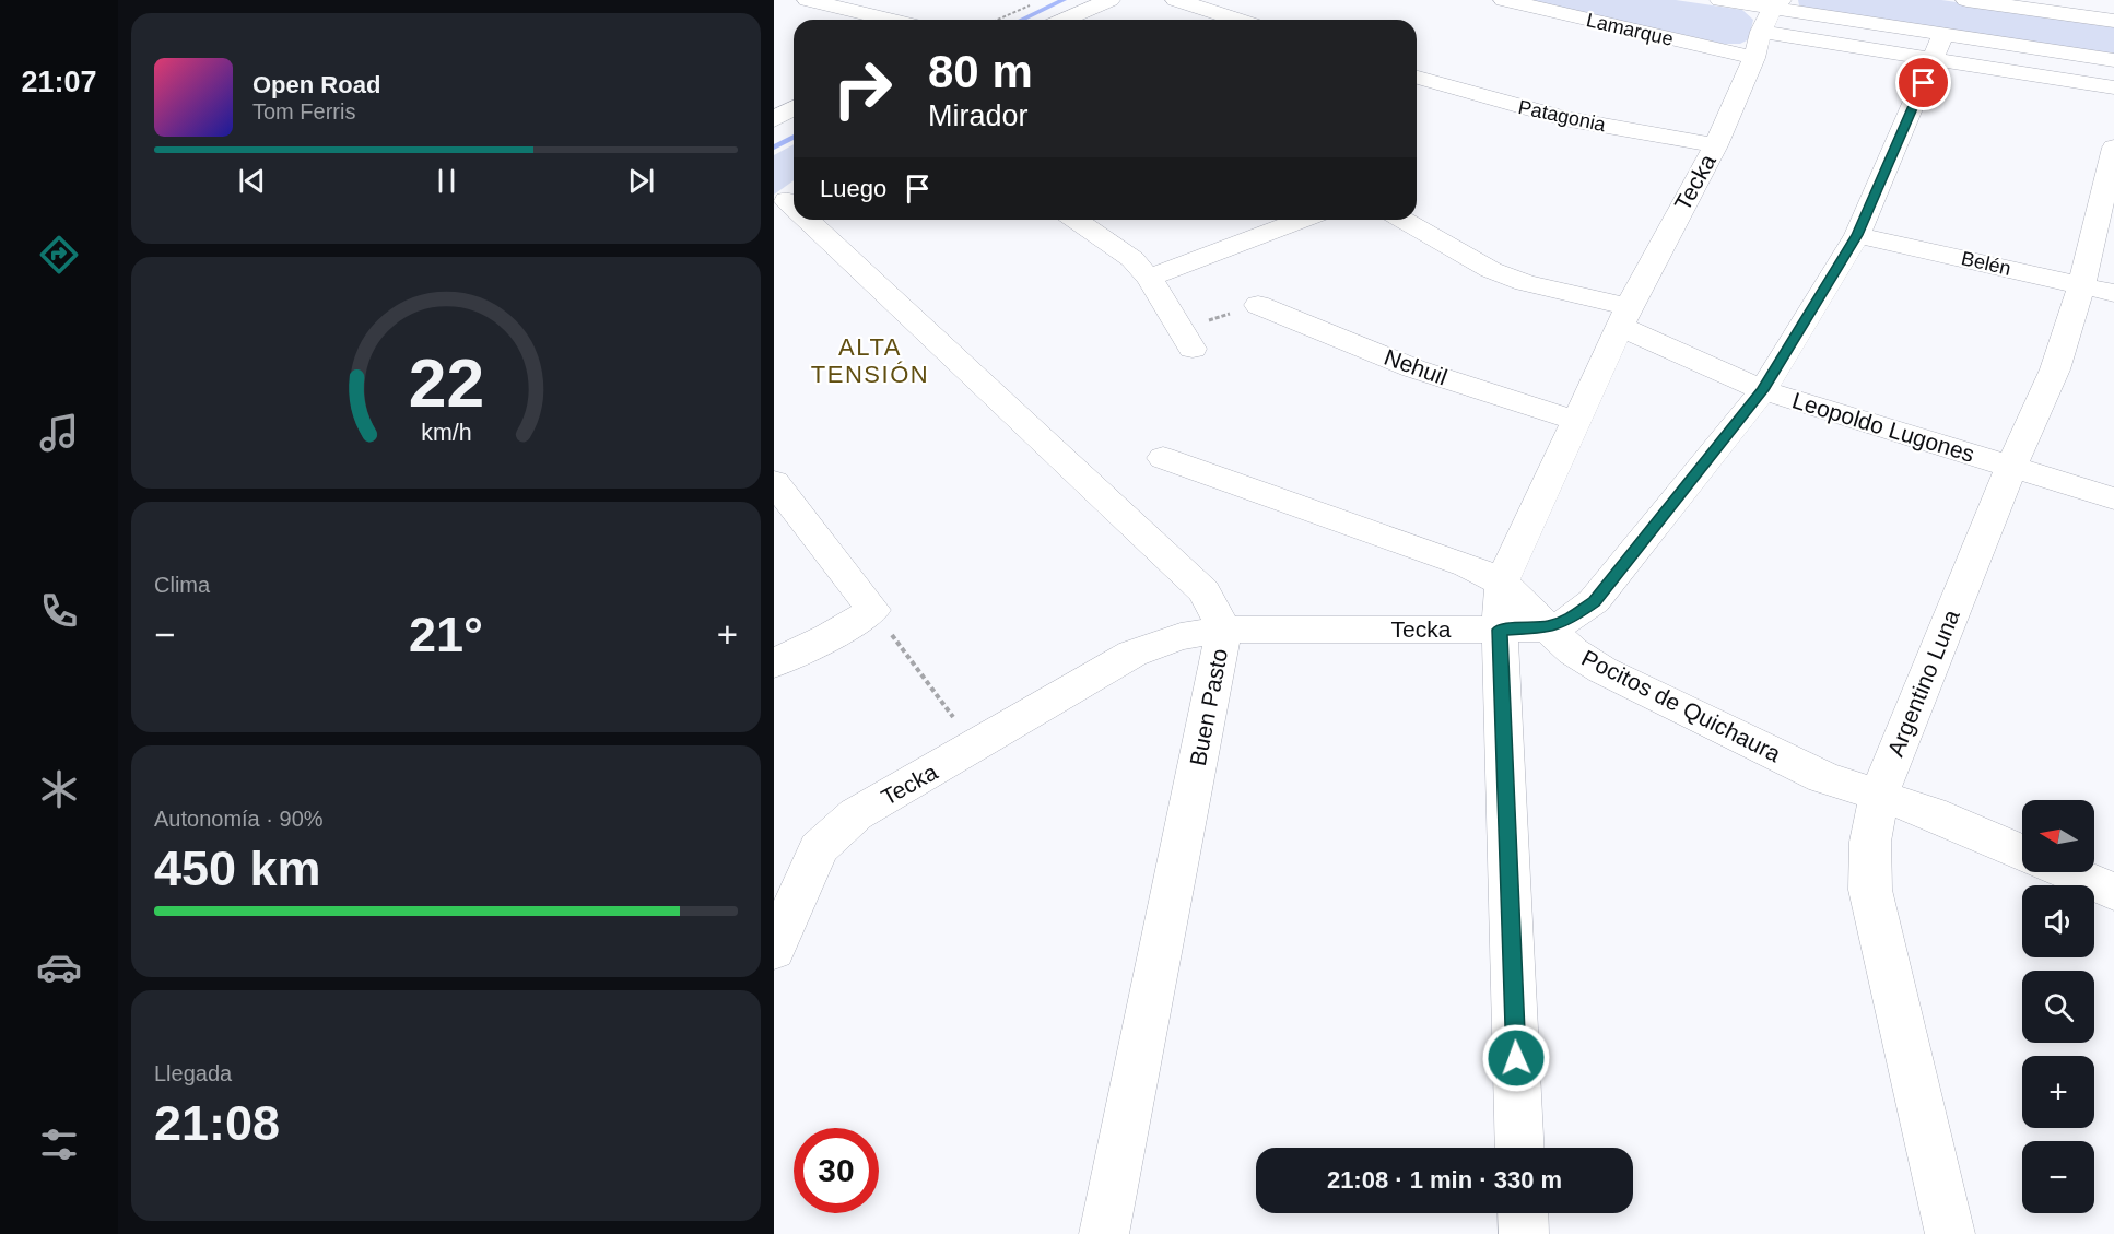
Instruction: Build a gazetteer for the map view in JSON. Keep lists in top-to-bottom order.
{
  "streets": {
    "street": [
      "Lamarque",
      "Patagonia",
      "Tecka",
      "Belén",
      "Nehuil",
      "Leopoldo Lugones",
      "Argentino Luna",
      "Pocitos de Quichaura",
      "Buen Pasto"
    ]
  },
  "crossings": [
    ["Lamarque", "Tecka"],
    ["Patagonia", "Tecka"],
    ["Tecka", "Nehuil"],
    ["Tecka", "Leopoldo Lugones"],
    ["Tecka", "Pocitos de Quichaura"],
    ["Tecka", "Buen Pasto"],
    ["Belén", "Argentino Luna"],
    ["Leopoldo Lugones", "Argentino Luna"],
    ["Argentino Luna", "Pocitos de Quichaura"]
  ],
  "districts": ["ALTA TENSIÓN"],
  "north": "left",
  "page": {
    "tabs": "21:07",
    "turn": ["80 m", "Mirador"],
    "song": ["Open Road", "Tom Ferris"],
    "then": "Luego",
    "tile": [
      "Clima",
      ["Autonomía · 90%", "450 km"],
      ["Llegada", "21:08"]
    ],
    "heat": ["−", "21°", "+"],
    "map_buttons": ["+", "−"],
    "limit": "30",
    "trip": "21:08 · 1 min · 330 m",
    "gauge": ["22", "km/h"]
  }
}
